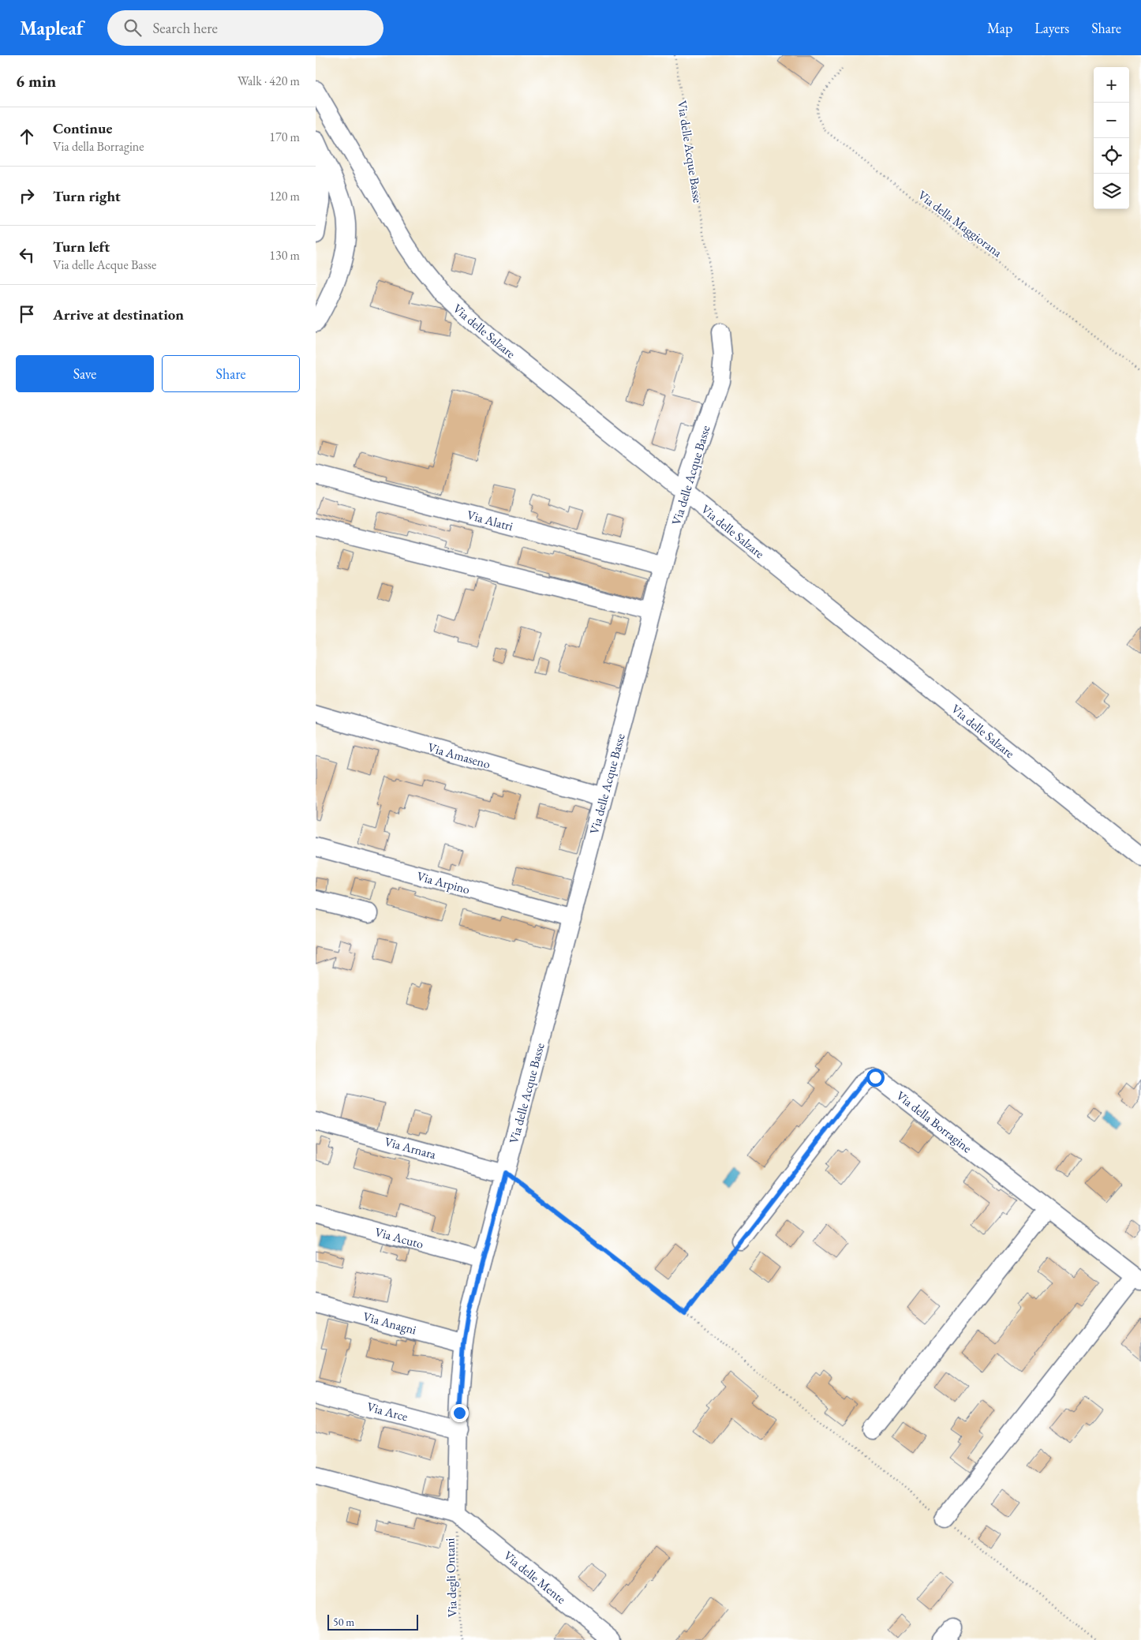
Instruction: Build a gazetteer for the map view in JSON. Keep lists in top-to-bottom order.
{
  "streets": {
    "street": [
      "Via delle Acque Basse",
      "Via delle Salzare",
      "Via Alatri",
      "Via Amaseno",
      "Via Arpino",
      "Via della Borragine",
      "Via Arnara",
      "Via Acuto",
      "Via Anagni",
      "Via Arce",
      "Via delle Mente"
    ],
    "path": ["Via della Maggiorana", "Via degli Ontani"]
  },
  "crossings": [
    ["Via delle Acque Basse", "Via delle Salzare"],
    ["Via delle Acque Basse", "Via Alatri"],
    ["Via delle Acque Basse", "Via Amaseno"],
    ["Via delle Acque Basse", "Via Arpino"],
    ["Via delle Acque Basse", "Via Arnara"],
    ["Via delle Acque Basse", "Via Acuto"],
    ["Via delle Acque Basse", "Via Anagni"],
    ["Via delle Acque Basse", "Via Arce"],
    ["Via delle Acque Basse", "Via delle Mente"],
    ["Via delle Acque Basse", "Via degli Ontani"],
    ["Via delle Mente", "Via degli Ontani"]
  ],
  "scale_bar": "50 m",
  "page": {
    "header": "Mapleaf",
    "search": "Search here",
    "nav": ["Map", "Layers", "Share"],
    "heading": ["6 min", "Walk · 420 m"],
    "map_buttons": ["+", "−"],
    "list": [
      ["Continue", "Via della Borragine", "170 m"],
      ["Turn right", "120 m"],
      ["Turn left", "Via delle Acque Basse", "130 m"],
      "Arrive at destination"
    ],
    "buttons": ["Save", "Share"],
    "scale": "50 m"
  }
}
